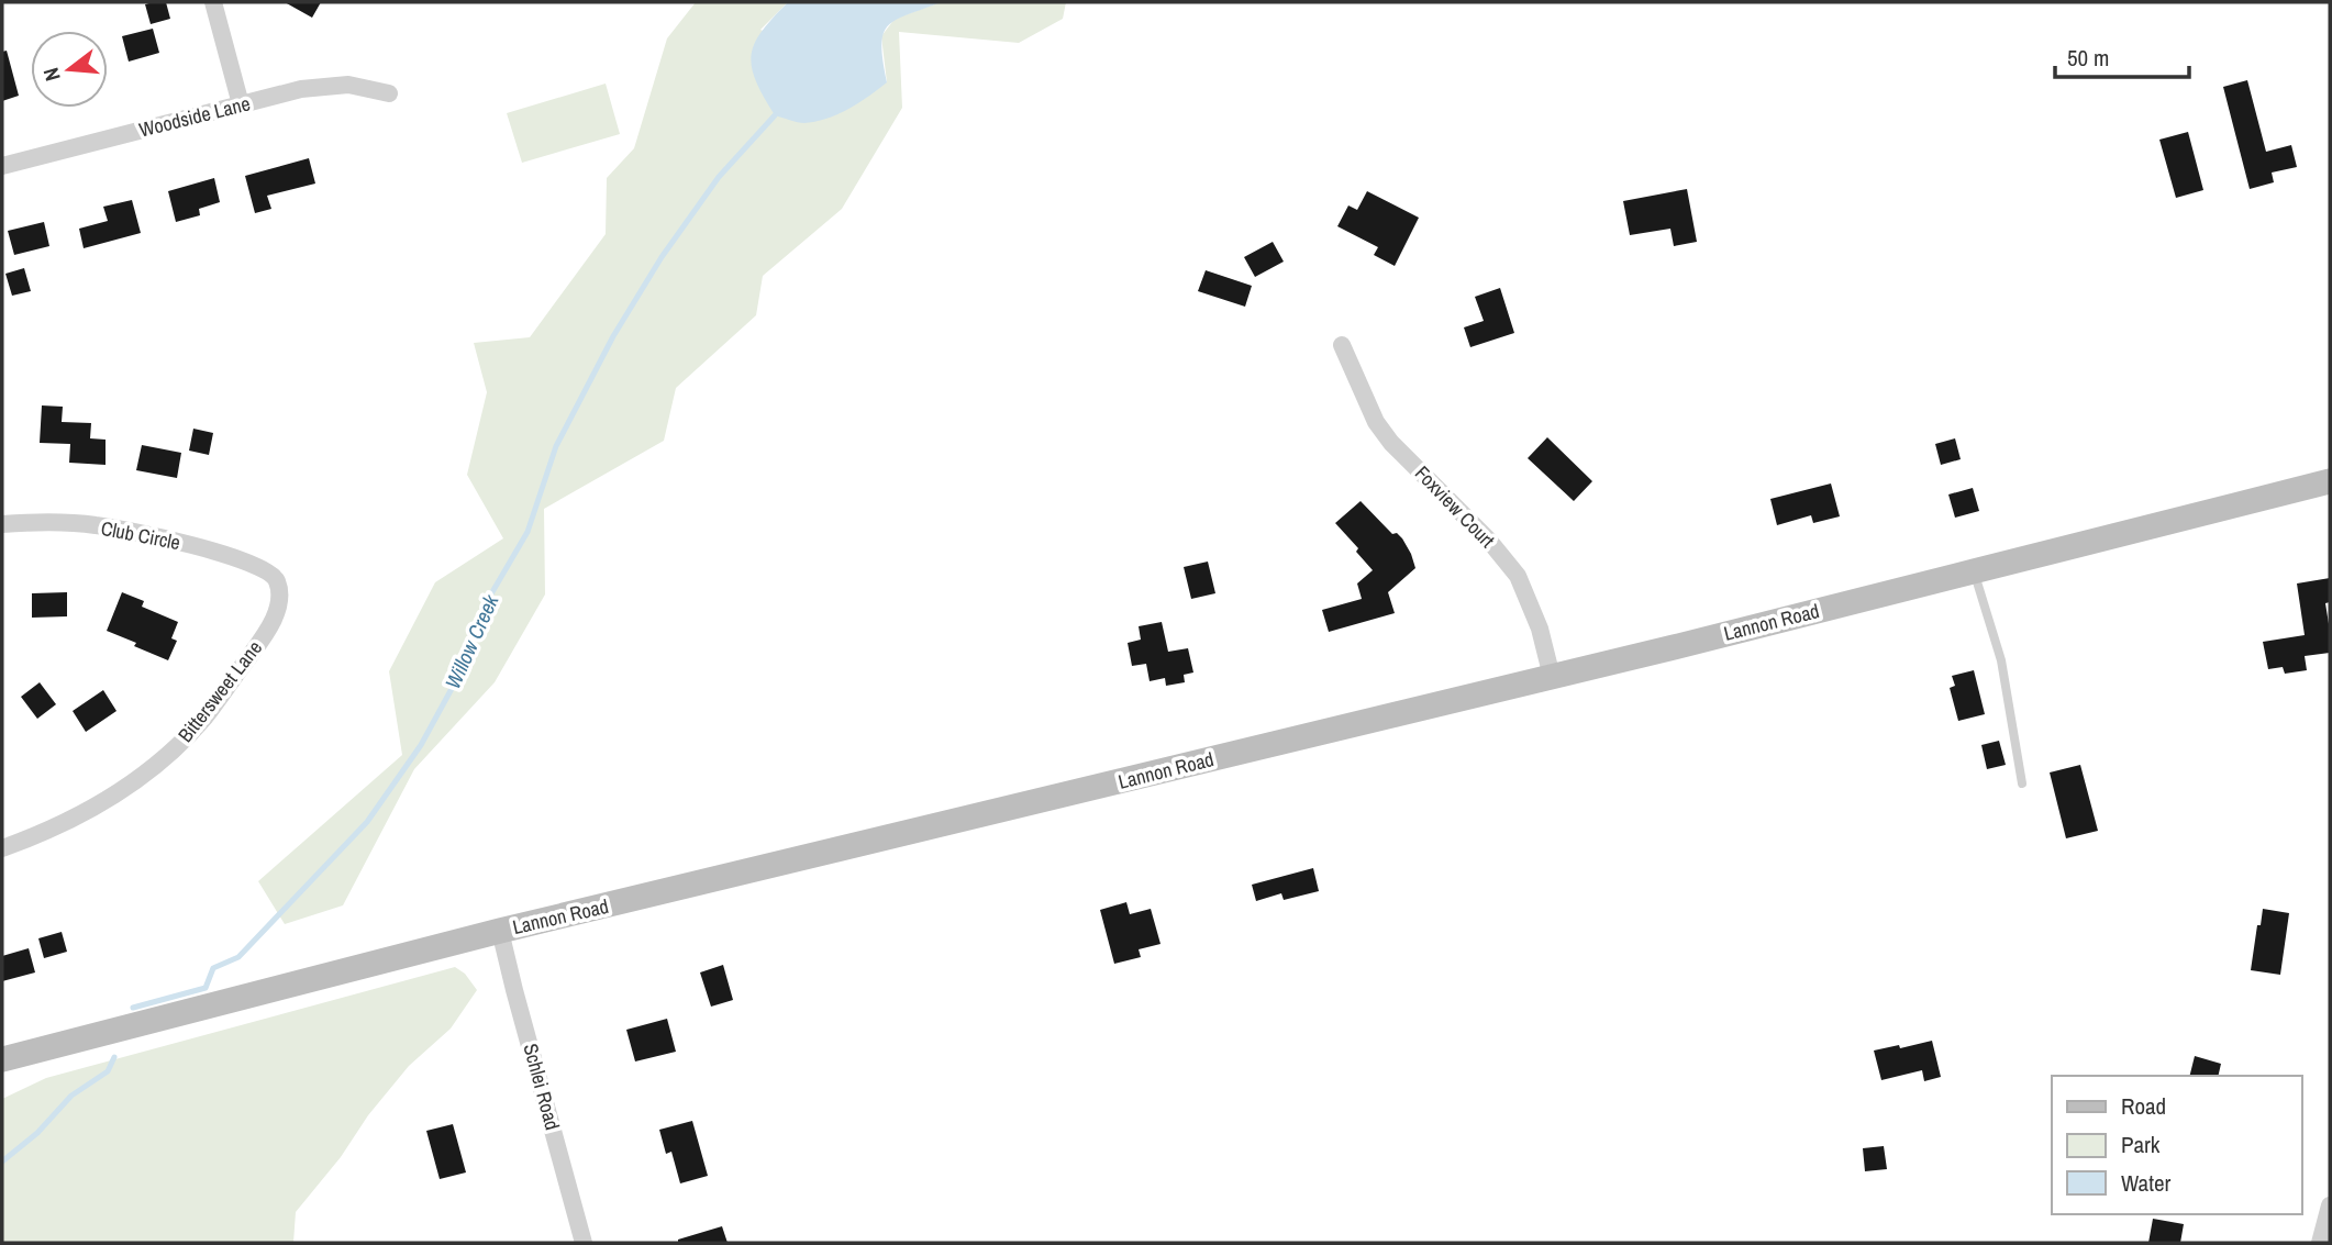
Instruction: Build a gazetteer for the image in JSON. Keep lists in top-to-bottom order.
{
  "streets": {
    "main road": ["Lannon Road"],
    "street": [
      "Woodside Lane",
      "Foxview Court",
      "Club Circle",
      "Bittersweet Lane",
      "Schlei Road"
    ]
  },
  "crossings": [
    ["Foxview Court", "Lannon Road"],
    ["Club Circle", "Bittersweet Lane"],
    ["Lannon Road", "Schlei Road"]
  ],
  "water": ["Willow Creek"],
  "legend": ["Road", "Park", "Water"],
  "scale_bar": "50 m",
  "north": "left"
}
